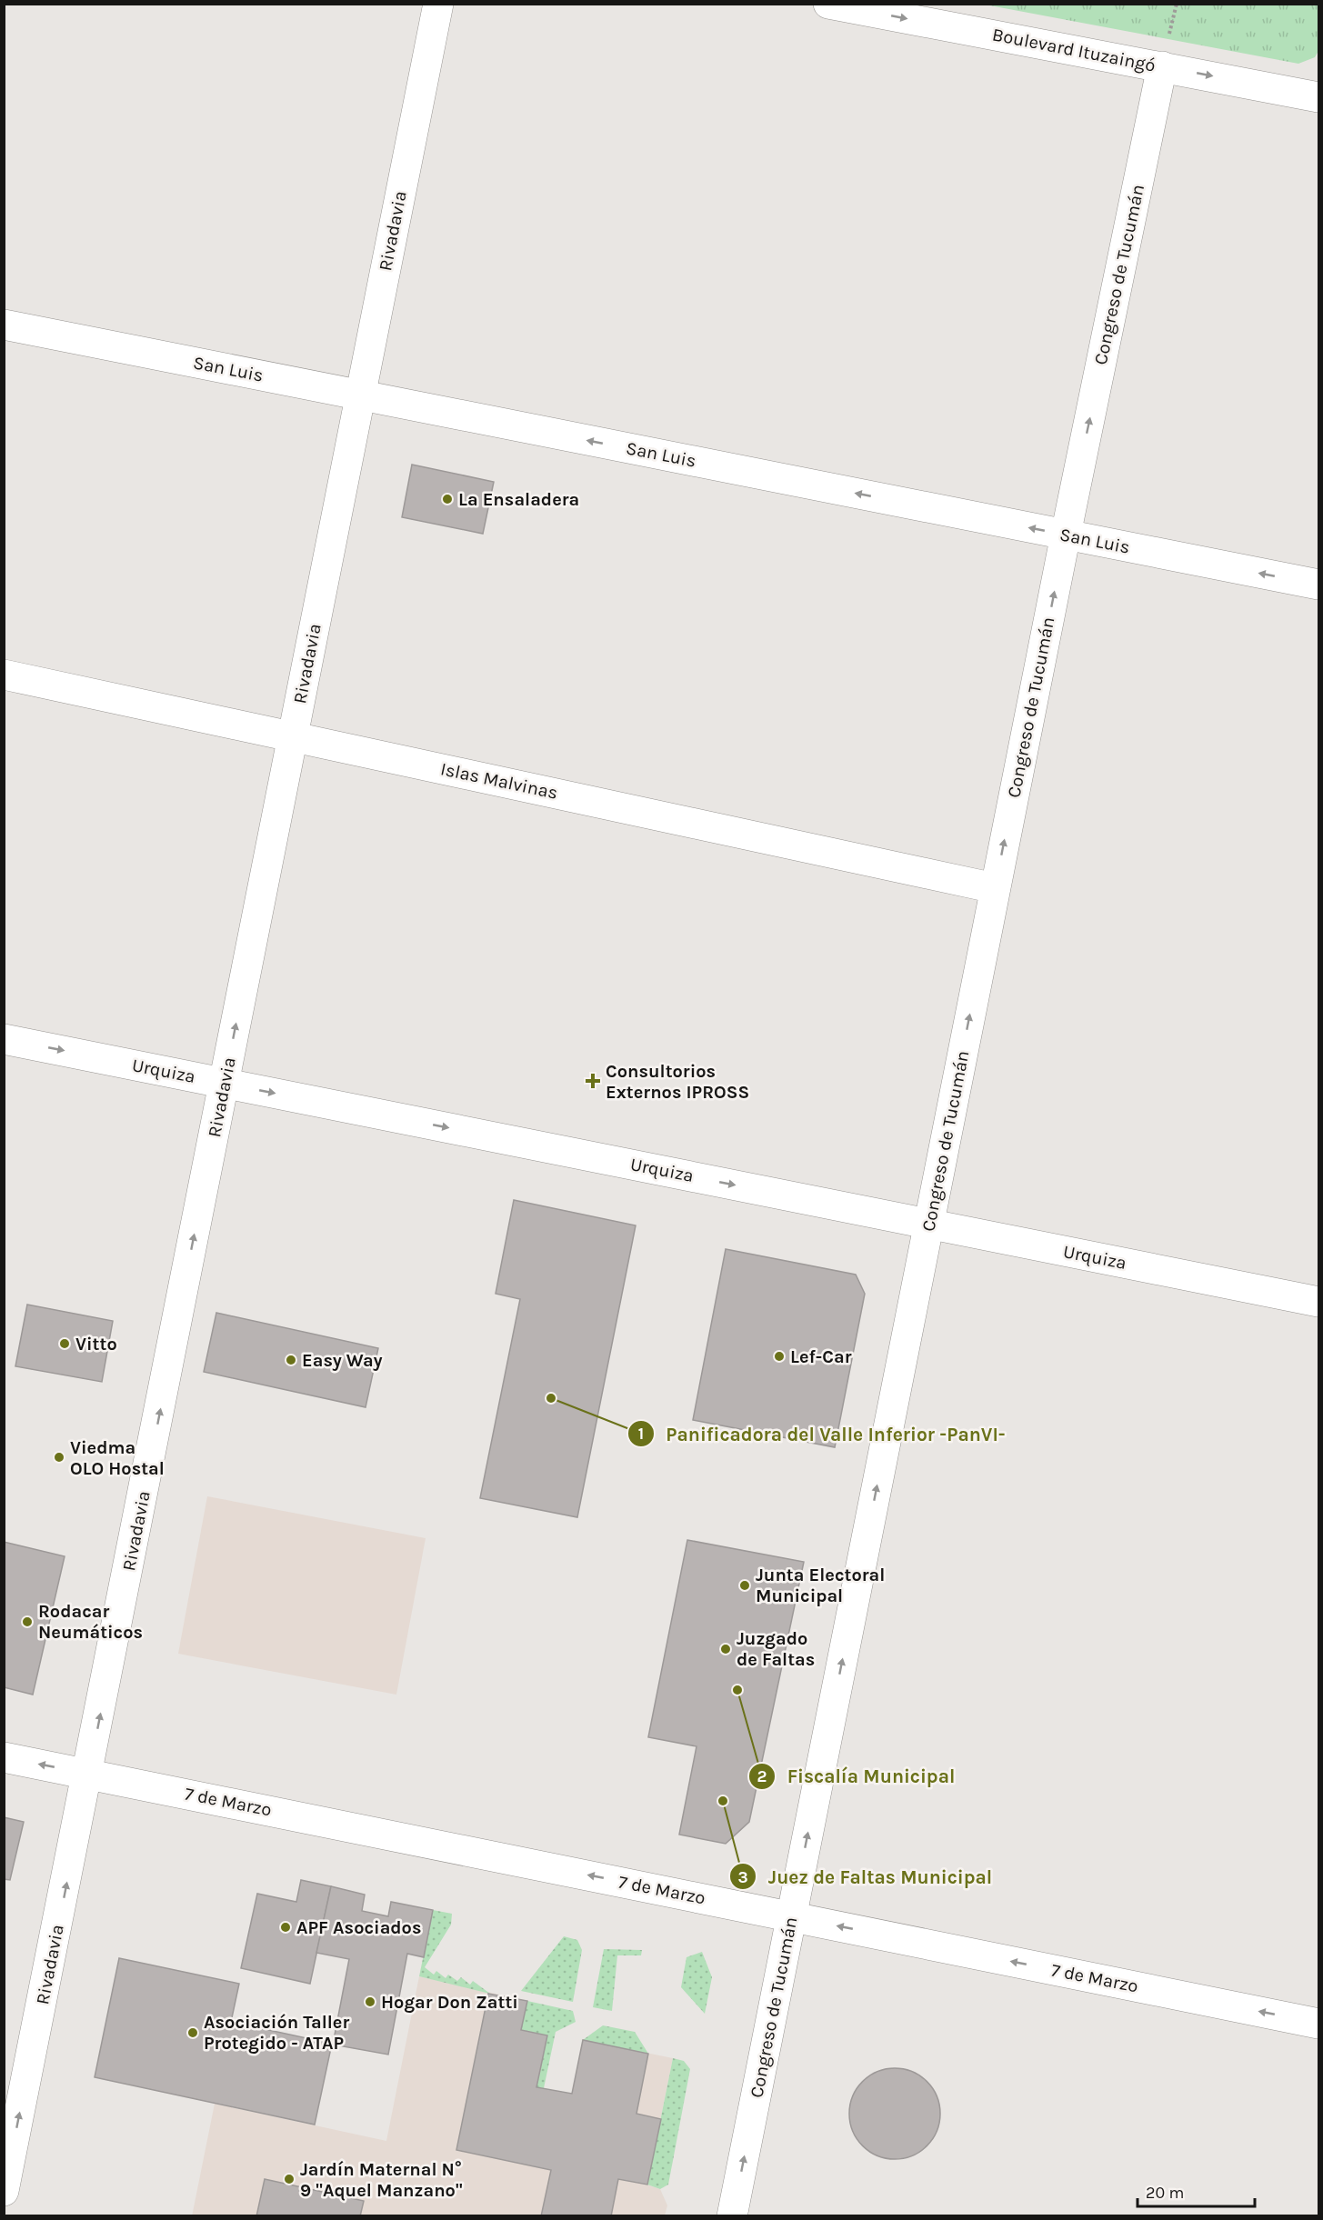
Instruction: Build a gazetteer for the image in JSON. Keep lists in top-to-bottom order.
{
  "streets": {
    "street": [
      "Boulevard Ituzaingó",
      "Rivadavia",
      "Congreso de Tucumán",
      "San Luis",
      "Islas Malvinas",
      "Urquiza",
      "7 de Marzo"
    ]
  },
  "crossings": [
    ["Boulevard Ituzaingó", "Congreso de Tucumán"],
    ["Rivadavia", "San Luis"],
    ["Rivadavia", "Islas Malvinas"],
    ["Rivadavia", "Urquiza"],
    ["Rivadavia", "7 de Marzo"],
    ["Congreso de Tucumán", "San Luis"],
    ["Congreso de Tucumán", "Islas Malvinas"],
    ["Congreso de Tucumán", "Urquiza"],
    ["Congreso de Tucumán", "7 de Marzo"]
  ],
  "one_way": [
    "Boulevard Ituzaingó",
    "Rivadavia",
    "Congreso de Tucumán",
    "San Luis",
    "Urquiza",
    "7 de Marzo"
  ],
  "places": {
    "other": [
      "La Ensaladera",
      "Vitto",
      "Lef-Car",
      "Easy Way",
      "Panificadora del Valle Inferior -PanVI-",
      "Viedma OLO Hostal",
      "Junta Electoral Municipal",
      "Rodacar Neumáticos",
      "Juzgado de Faltas",
      "Fiscalía Municipal",
      "Juez de Faltas Municipal",
      "APF Asociados",
      "Hogar Don Zatti",
      "Asociación Taller Protegido - ATAP",
      "Jardín Maternal N° 9 \"Aquel Manzano\""
    ],
    "health": ["Consultorios Externos IPROSS"]
  },
  "scale_bar": "20 m"
}
